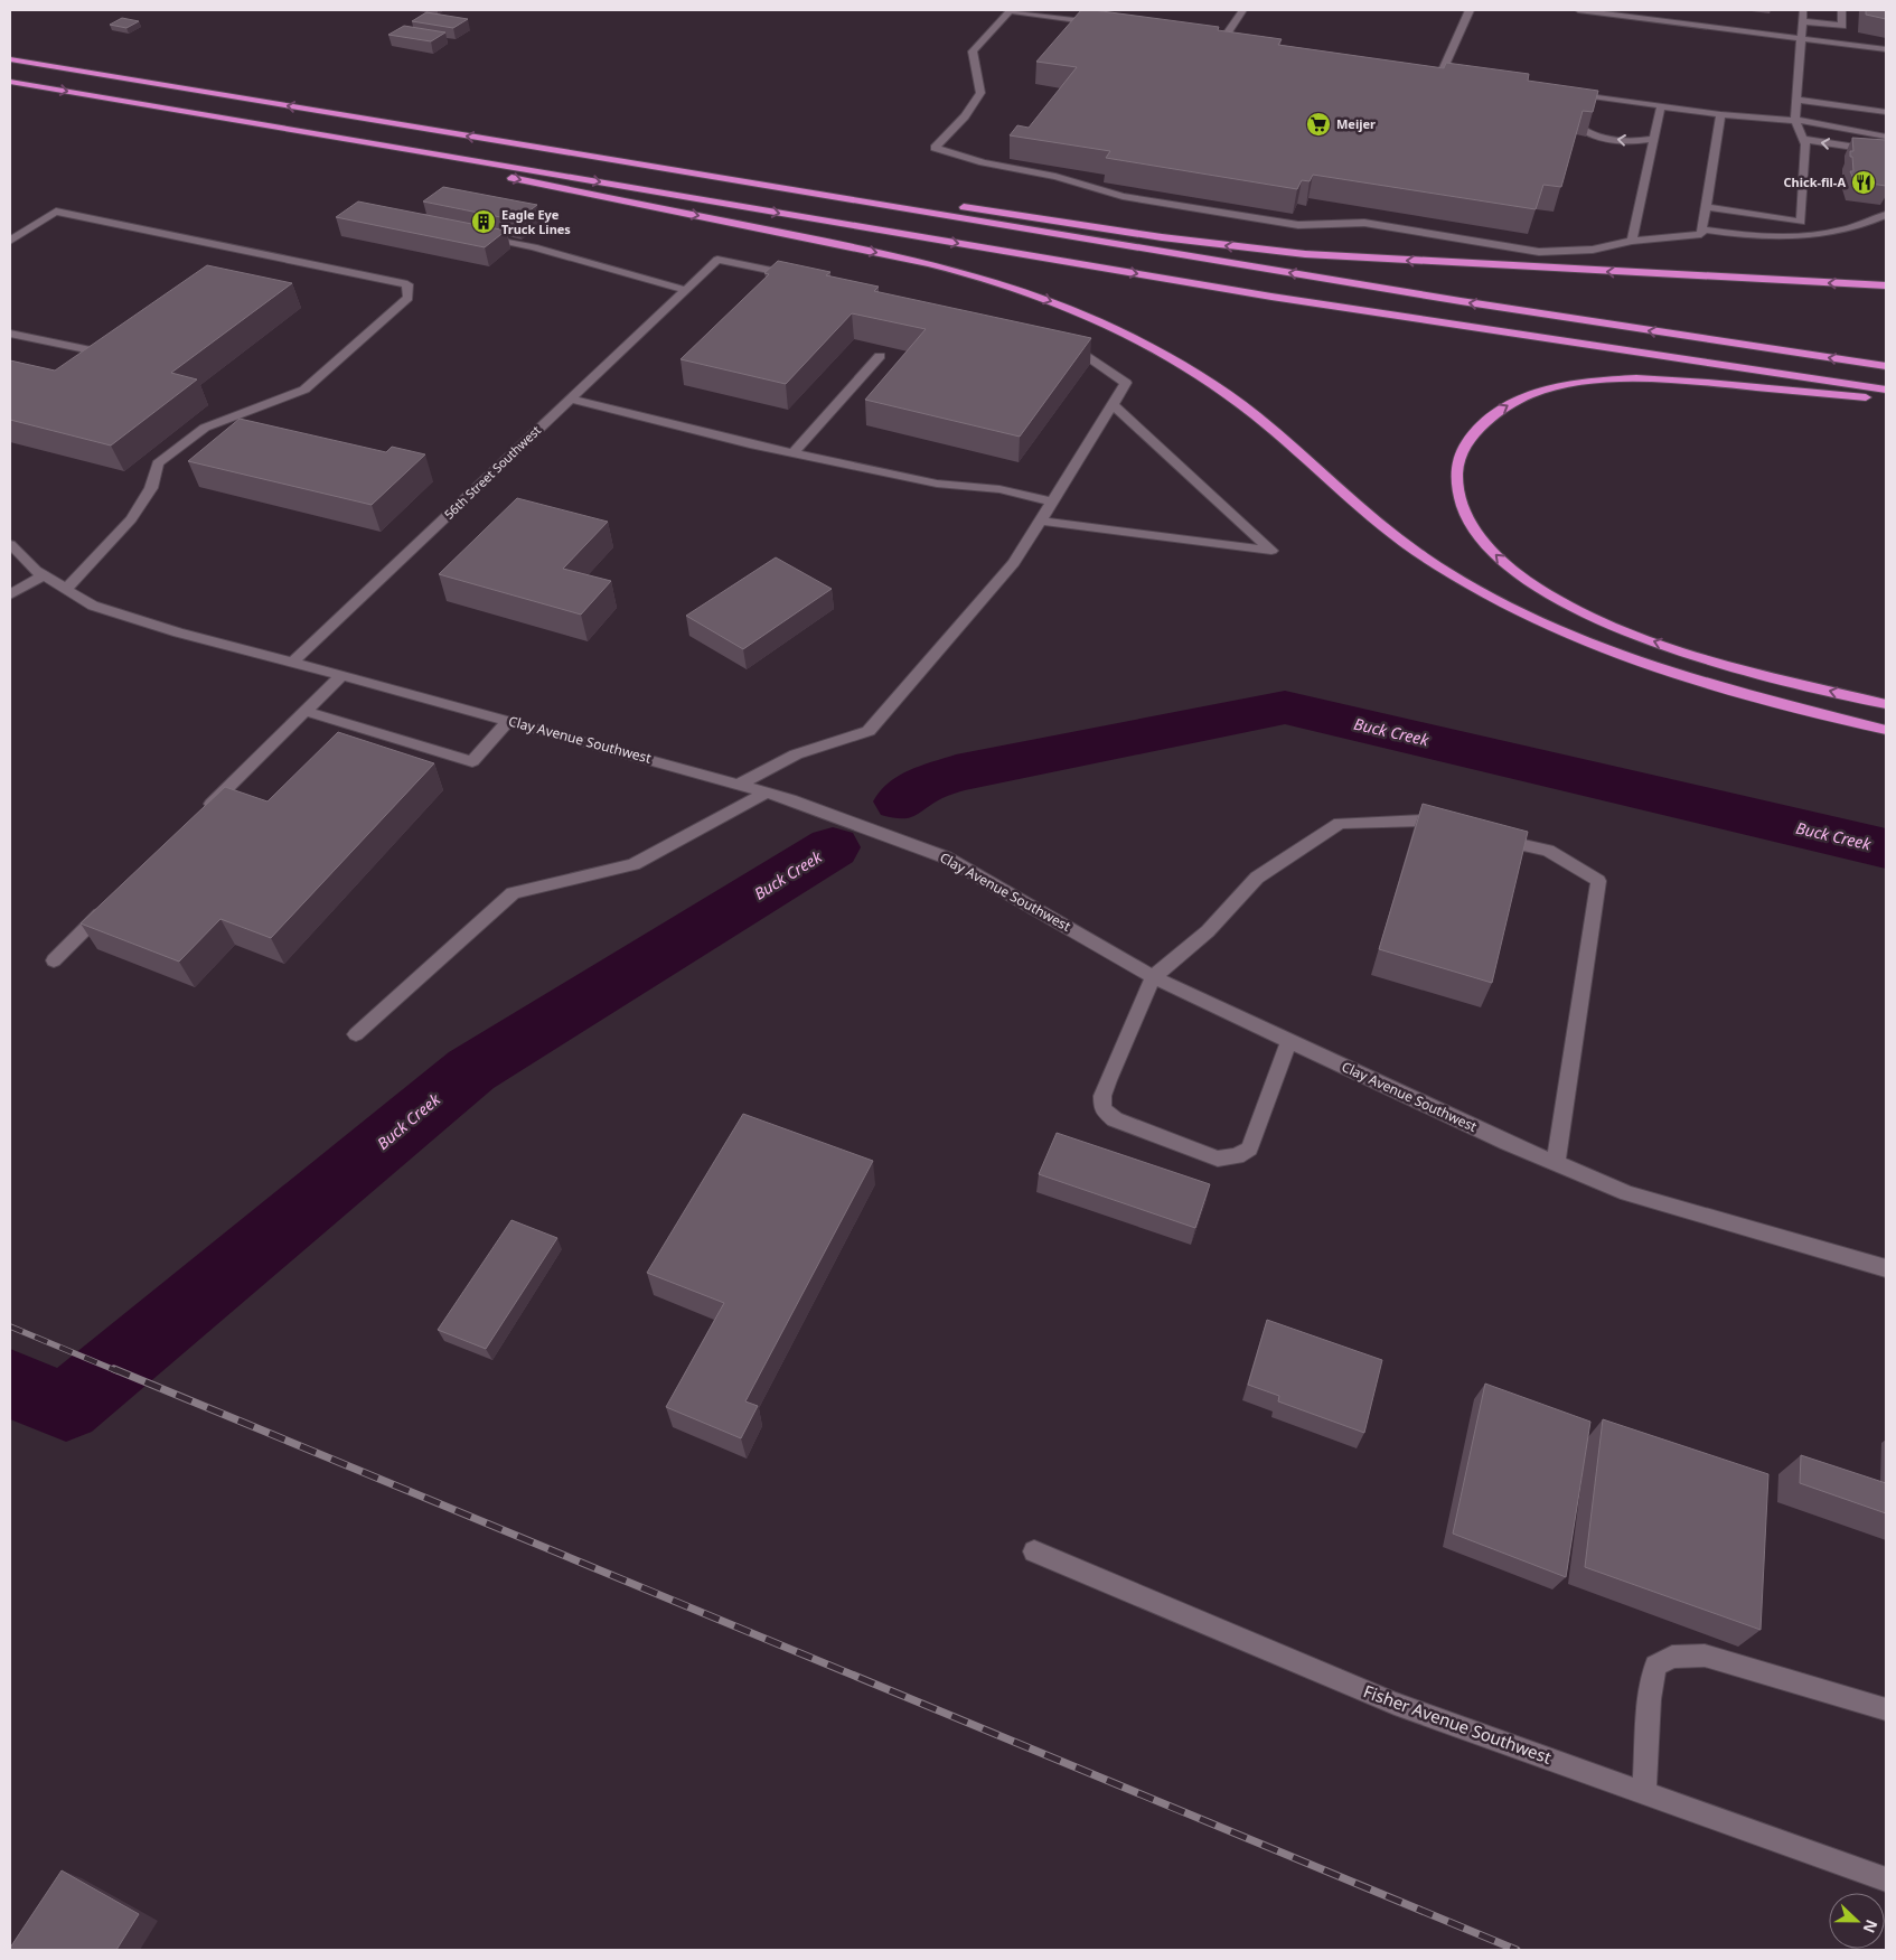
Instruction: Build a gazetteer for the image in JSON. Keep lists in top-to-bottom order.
{
  "streets": {
    "street": ["56th Street Southwest", "Clay Avenue Southwest", "Fisher Avenue Southwest"]
  },
  "crossings": [
    ["56th Street Southwest", "Clay Avenue Southwest"]
  ],
  "water": ["Buck Creek"],
  "places": {
    "supermarket": ["Meijer"],
    "restaurant": ["Chick-fil-A"],
    "building": ["Eagle Eye Truck Lines"]
  },
  "north": "right"
}
